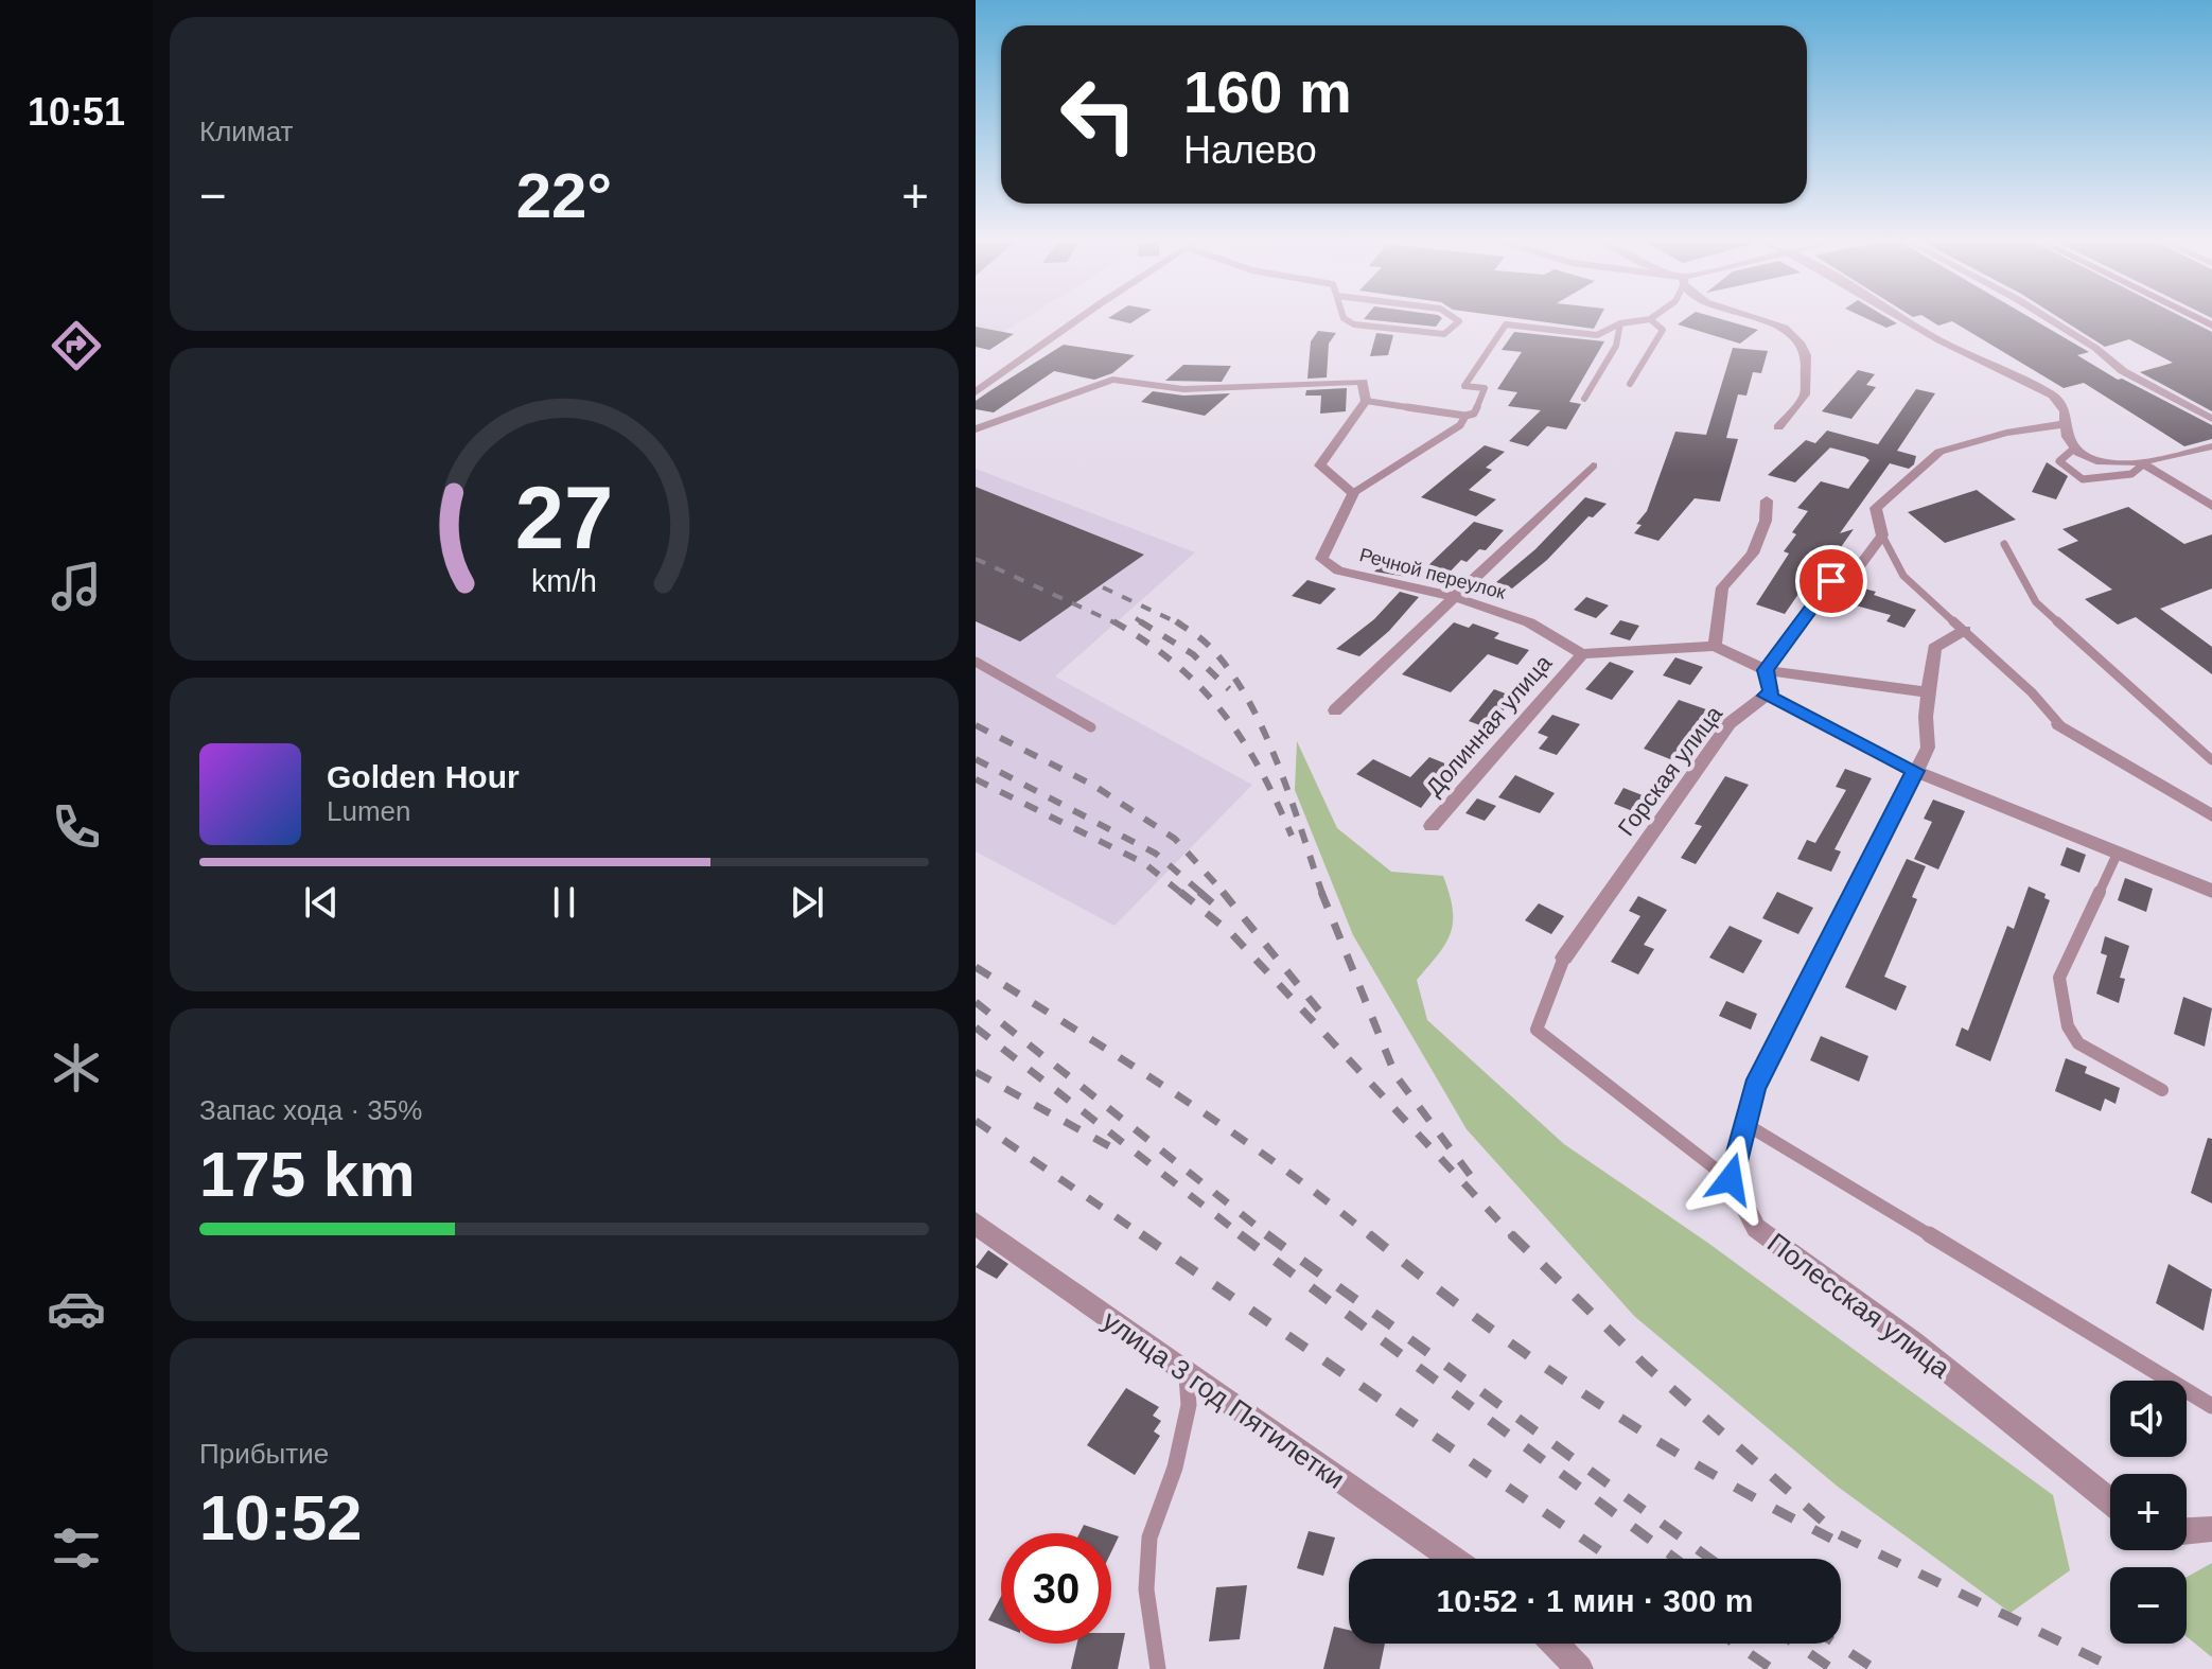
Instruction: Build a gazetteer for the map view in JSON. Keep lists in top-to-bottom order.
{
  "streets": {
    "street": [
      "Речной переулок",
      "Долинная улица",
      "Горская улица",
      "Полесская улица",
      "улица 3 год Пятилетки"
    ]
  },
  "crossings": [
    ["Речной переулок", "Долинная улица"]
  ],
  "page": {
    "tabs": "10:51",
    "tile": [
      "Климат",
      ["Запас хода · 35%", "175 km"],
      ["Прибытие", "10:52"]
    ],
    "turn": ["160 m", "Налево"],
    "heat": ["−", "22°", "+"],
    "song": ["Golden Hour", "Lumen"],
    "map_buttons": ["+", "−"],
    "limit": "30",
    "trip": "10:52 · 1 мин · 300 m",
    "gauge": ["27", "km/h"]
  }
}
